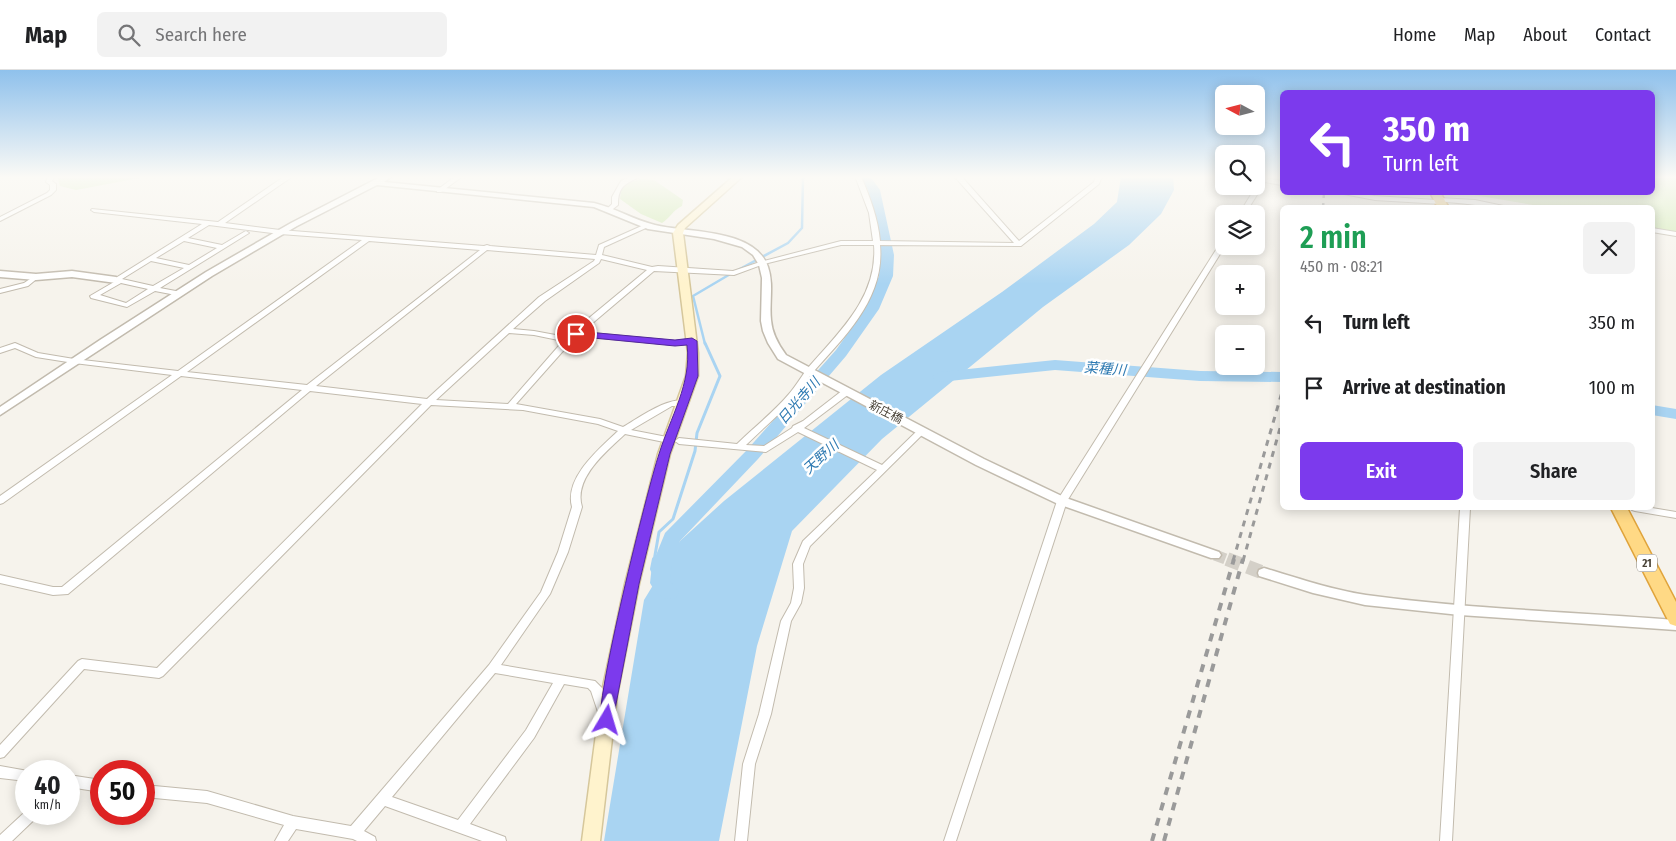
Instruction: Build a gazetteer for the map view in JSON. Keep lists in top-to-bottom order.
{
  "streets": {
    "highway": ["21"],
    "street": ["新庄橋"]
  },
  "water": ["菜種川", "日光寺川", "天野川"],
  "north": "left",
  "page": {
    "header": "Map",
    "search": "Search here",
    "nav": [
      "Home",
      "Map",
      "About",
      "Contact"
    ],
    "map_buttons": ["+", "−"],
    "turn": ["350 m", "Turn left"],
    "heading": ["2 min", "450 m · 08:21"],
    "list": [
      {
        "name": "Turn left",
        "value": "350 m"
      },
      {
        "name": "Arrive at destination",
        "value": "100 m"
      }
    ],
    "buttons": ["Exit", "Share"],
    "speed": "40 km/h",
    "limit": "50"
  }
}
